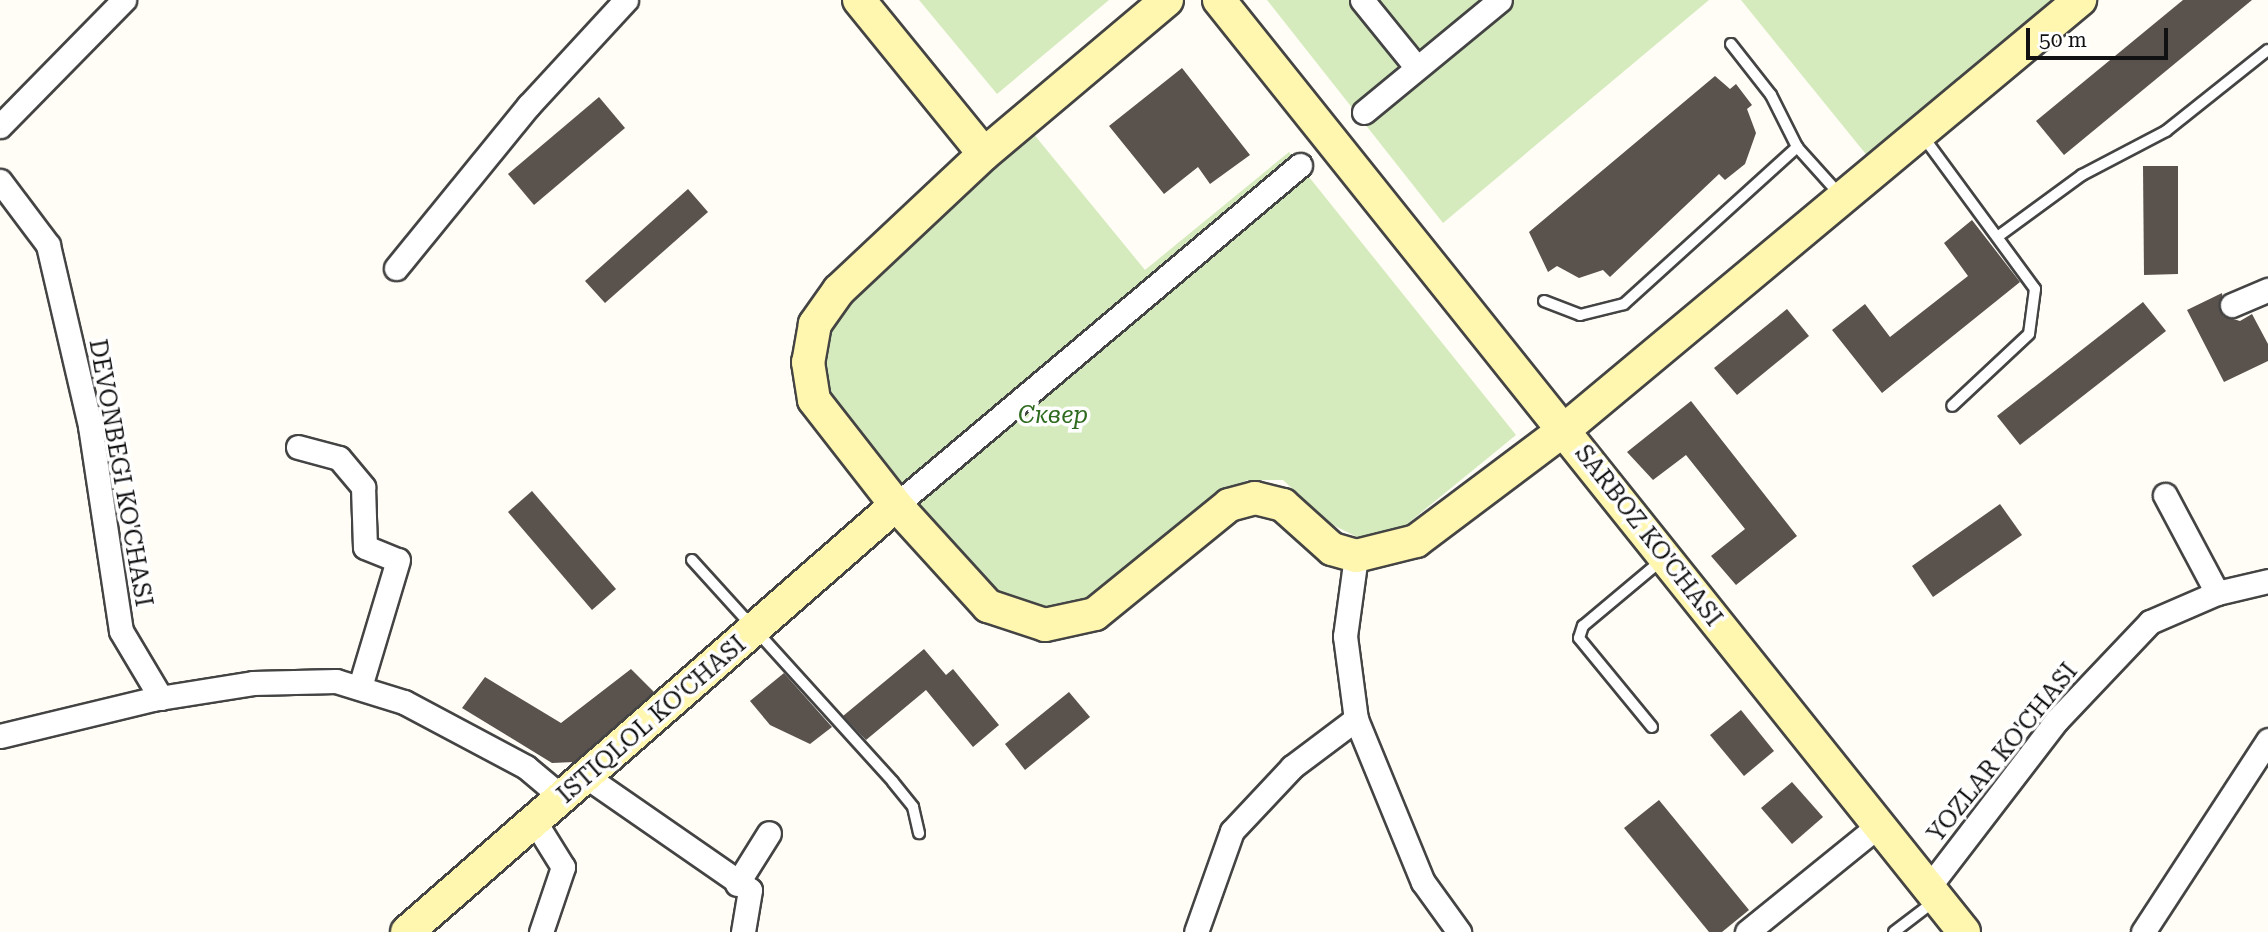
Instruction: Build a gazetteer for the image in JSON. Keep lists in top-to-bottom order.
{
  "streets": {
    "main road": ["SARBOZ KO'CHASI", "ISTIQLOL KO'CHASI"],
    "street": ["DEVONBEGI KO'CHASI", "YOZLAR KO'CHASI"]
  },
  "crossings": [
    ["SARBOZ KO'CHASI", "YOZLAR KO'CHASI"]
  ],
  "parks": ["Сквер"],
  "scale_bar": "50 m"
}
